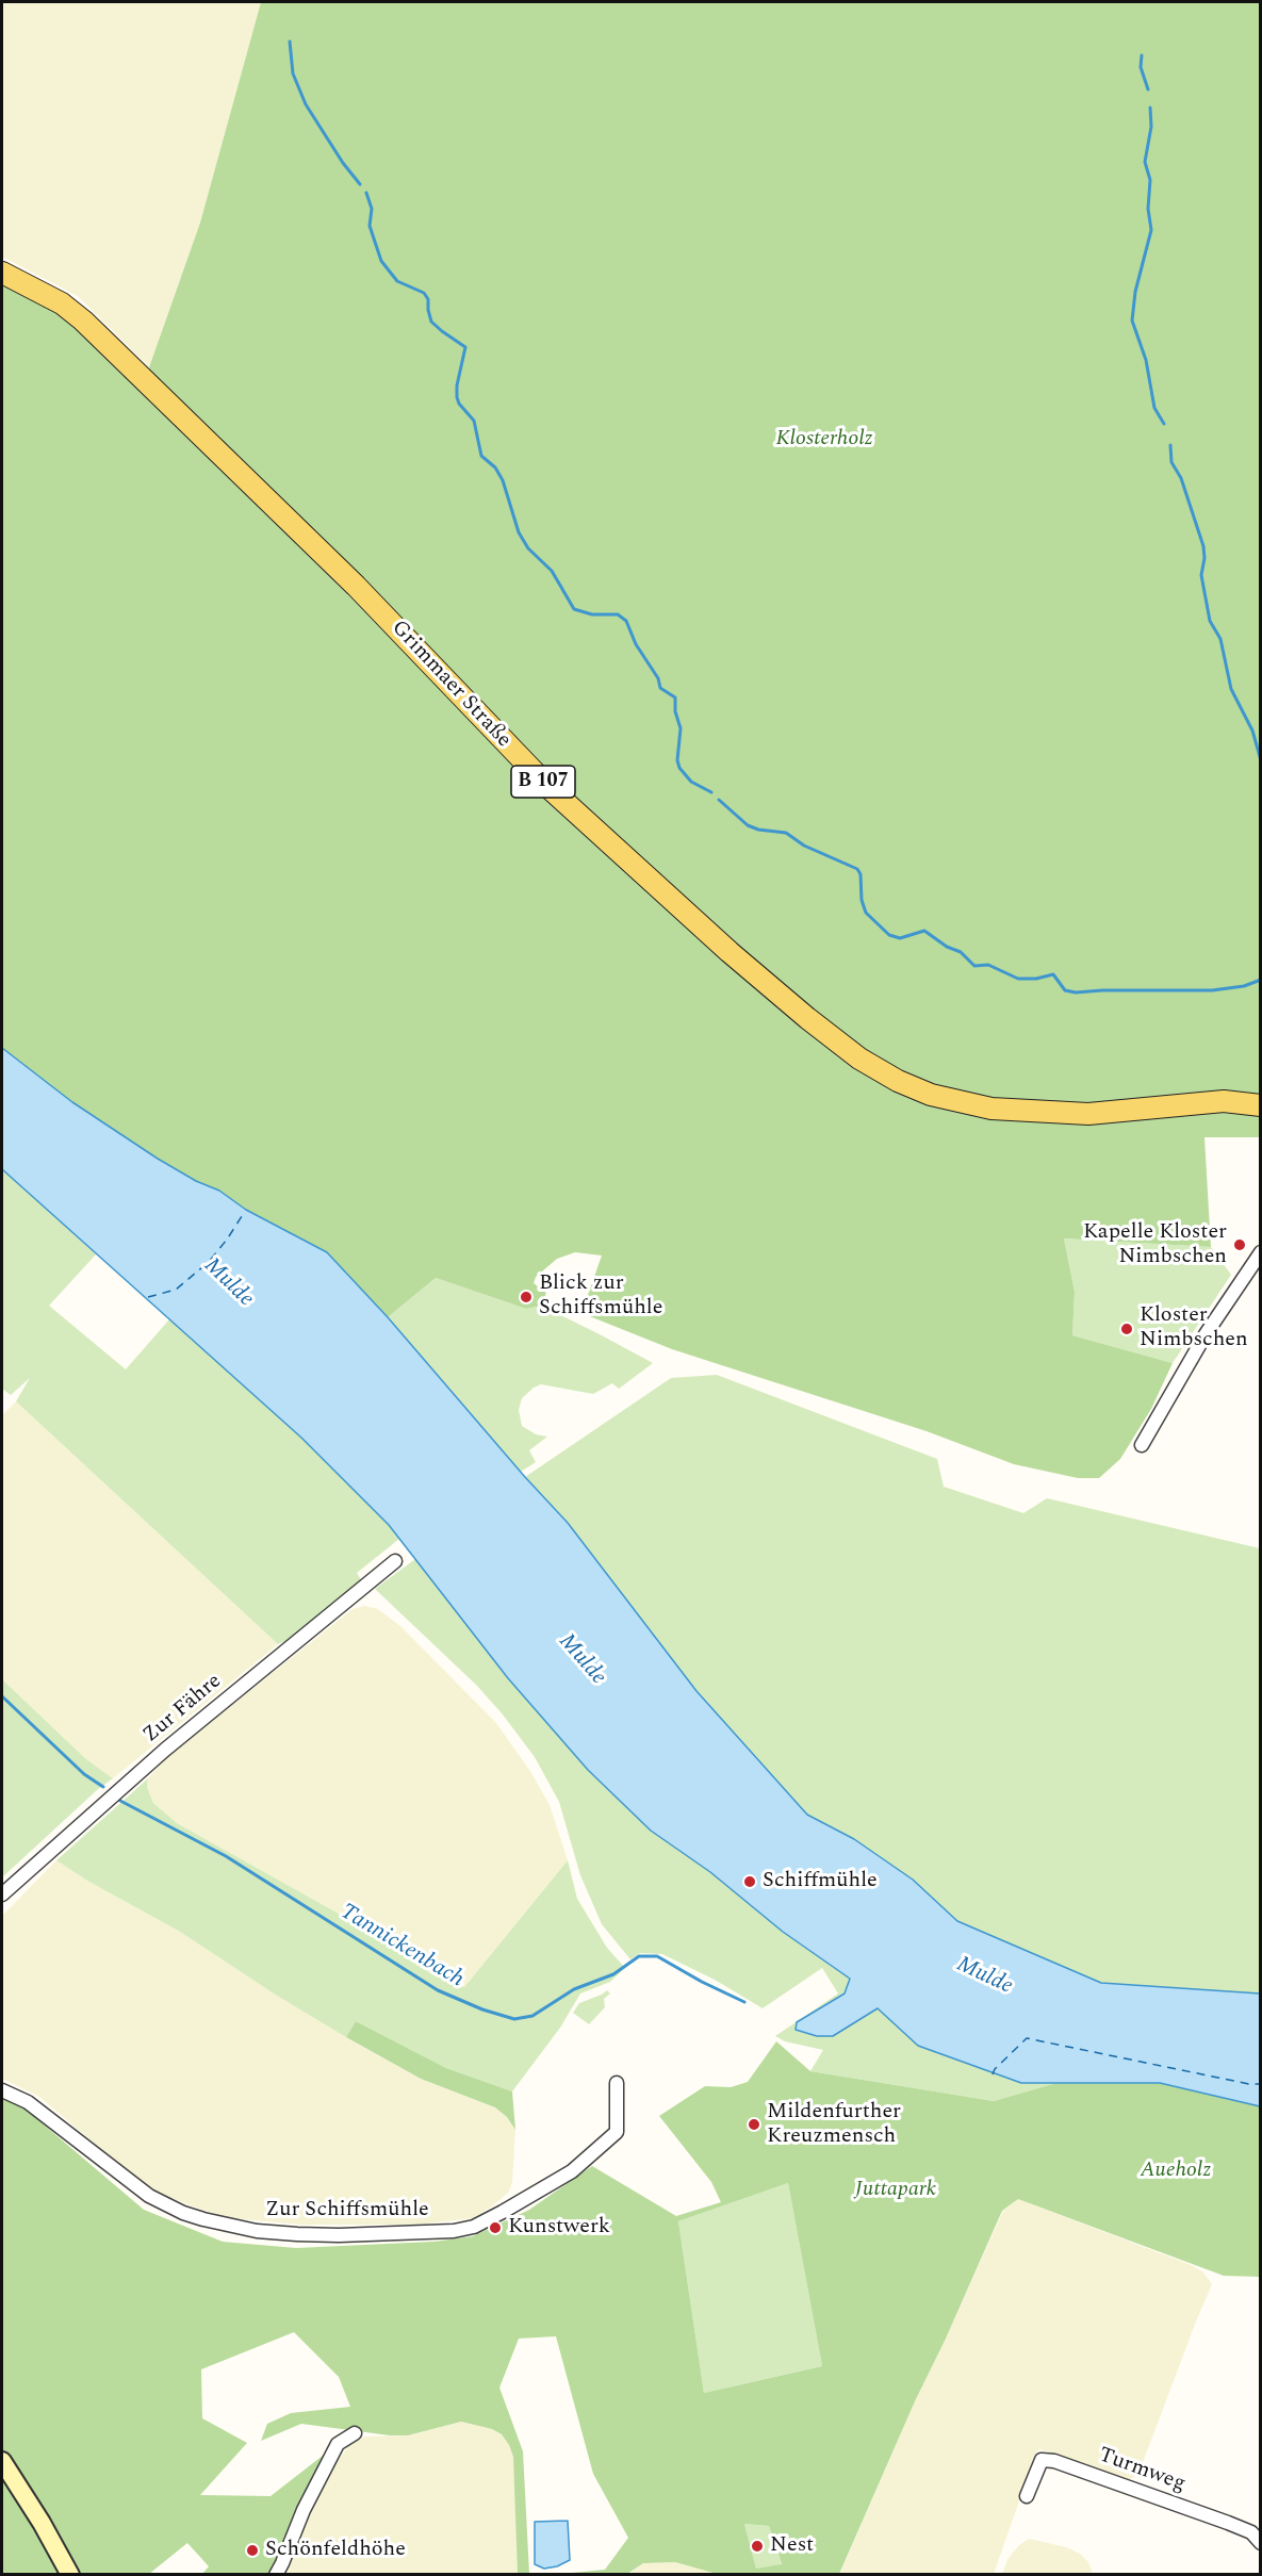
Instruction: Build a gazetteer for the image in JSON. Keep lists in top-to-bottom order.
{
  "streets": {
    "main road": ["Grimmaer Straße", "B 107"],
    "street": ["Zur Fähre", "Zur Schiffsmühle", "Turmweg"]
  },
  "water": ["Mulde", "Tannickenbach"],
  "parks": ["Klosterholz", "Aueholz", "Juttapark"],
  "places": [
    "Kapelle Kloster Nimbschen",
    "Blick zur Schiffsmühle",
    "Kloster Nimbschen",
    "Schiffmühle",
    "Mildenfurther Kreuzmensch",
    "Kunstwerk",
    "Nest",
    "Schönfeldhöhe"
  ]
}
